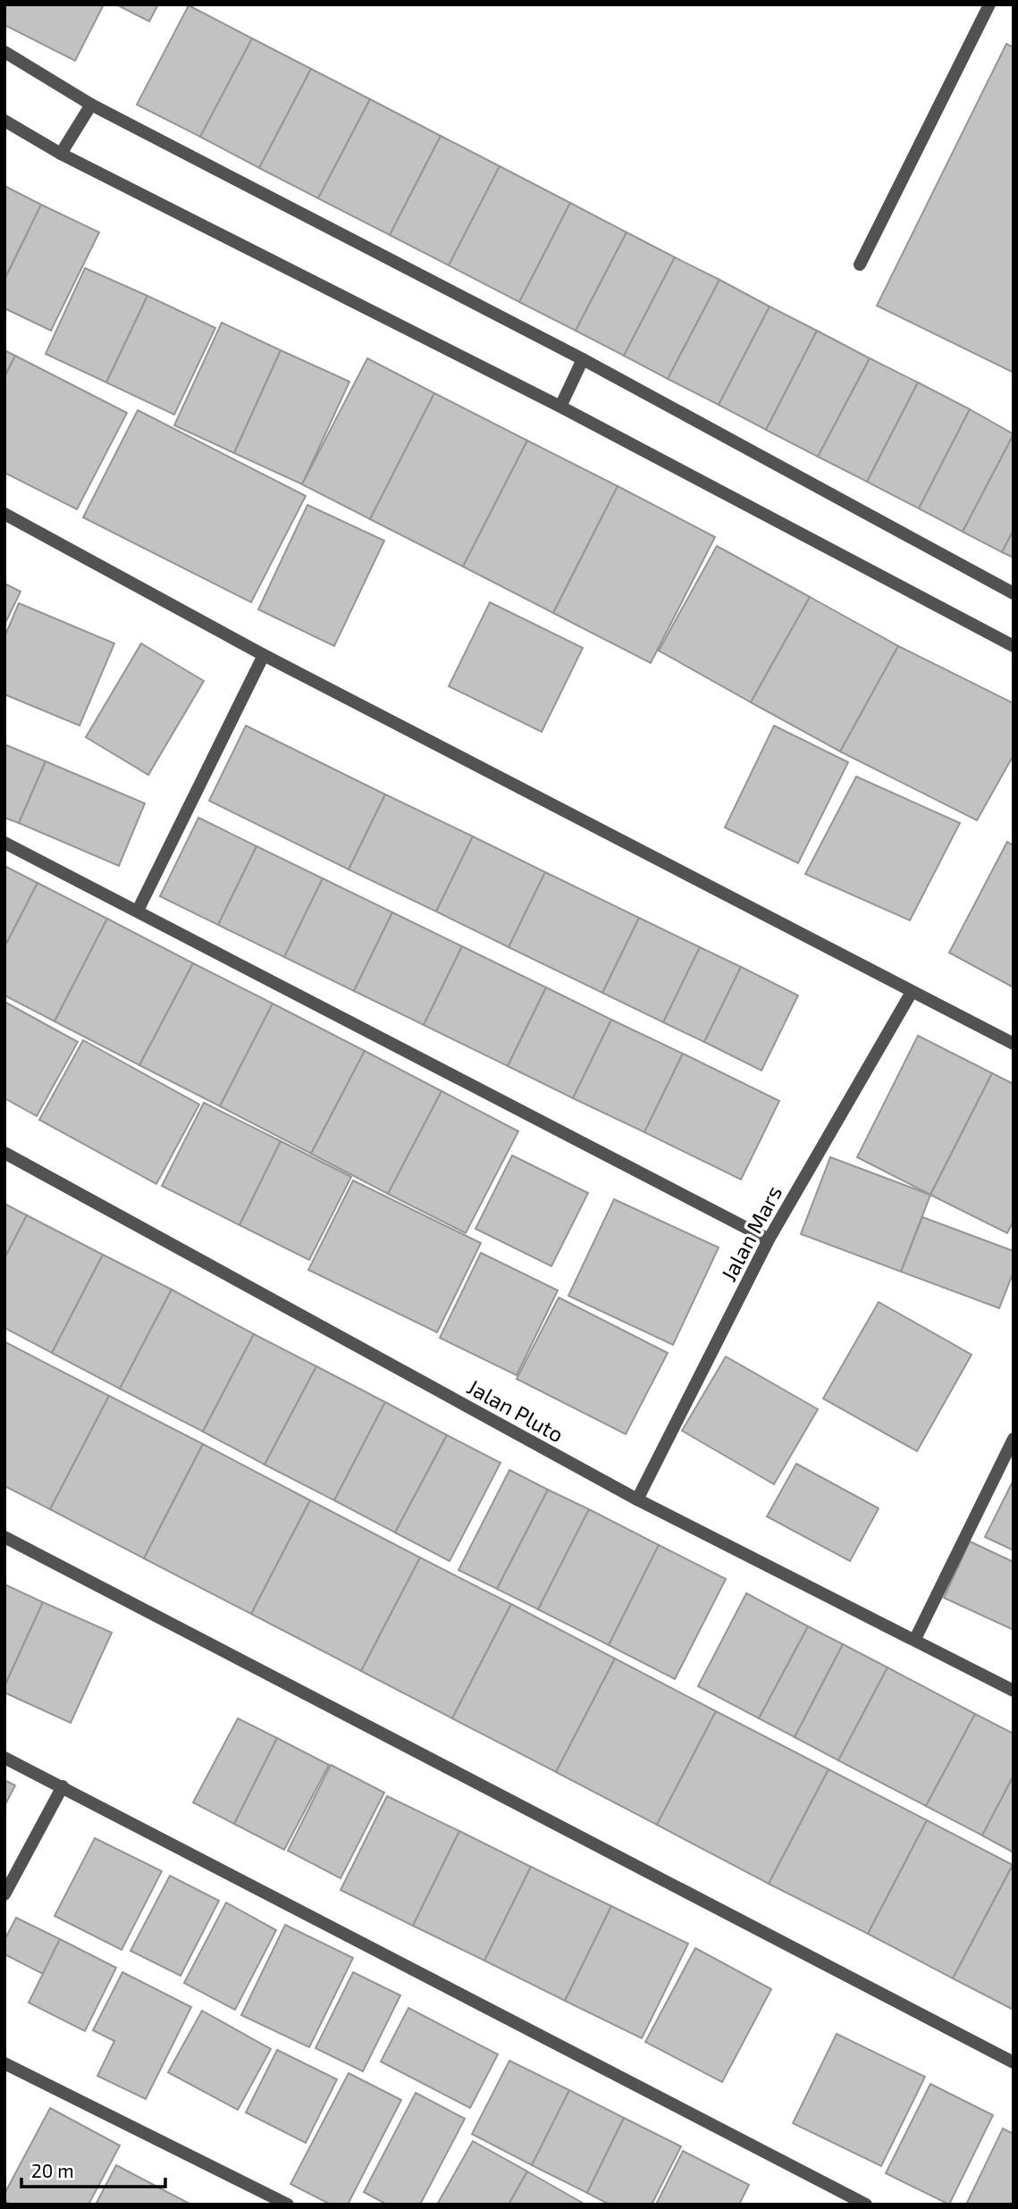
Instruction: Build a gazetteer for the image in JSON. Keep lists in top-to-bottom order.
{
  "streets": {
    "street": ["Jalan Mars", "Jalan Pluto"]
  },
  "crossings": [
    ["Jalan Mars", "Jalan Pluto"]
  ],
  "scale_bar": "20 m"
}
